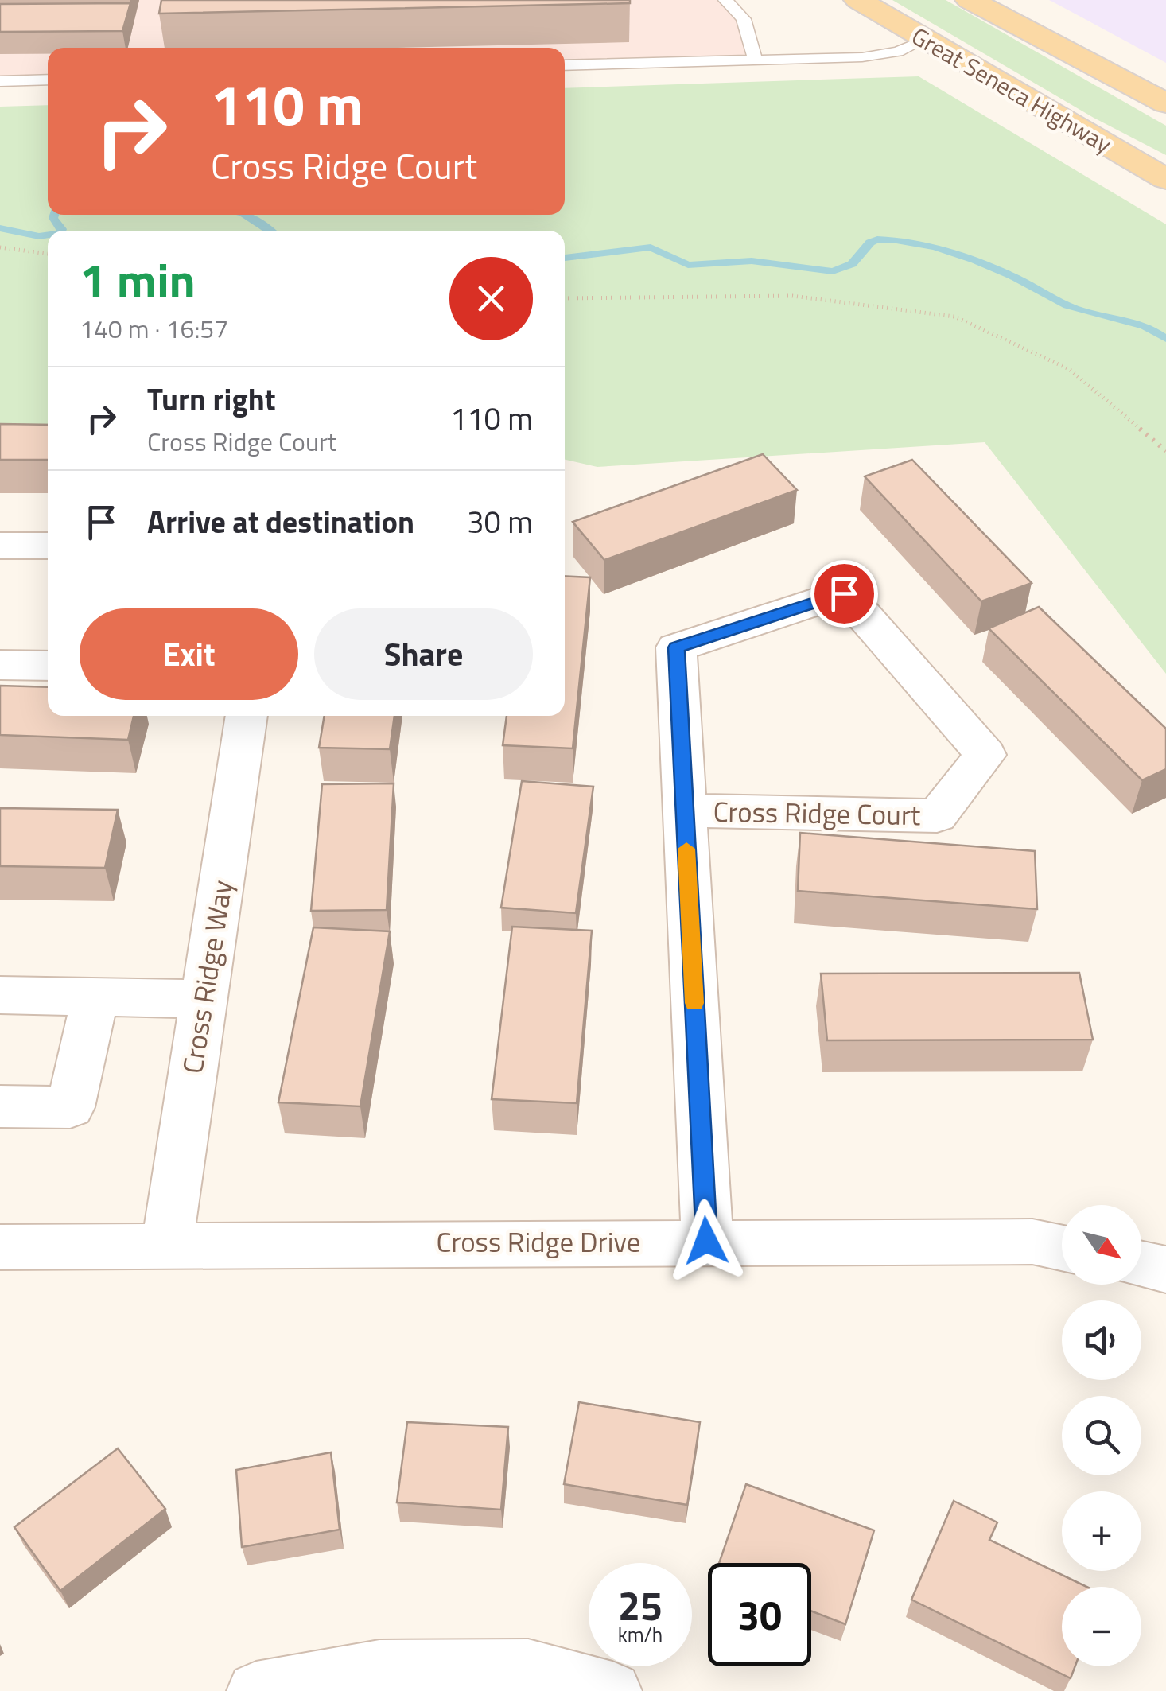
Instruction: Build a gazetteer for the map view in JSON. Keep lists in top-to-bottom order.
{
  "streets": {
    "main road": ["Great Seneca Highway"],
    "street": ["Cross Ridge Court", "Cross Ridge Way", "Cross Ridge Drive"]
  },
  "crossings": [
    ["Cross Ridge Court", "Cross Ridge Drive"],
    ["Cross Ridge Way", "Cross Ridge Drive"]
  ],
  "north": "bottom right",
  "page": {
    "turn": ["110 m", "Cross Ridge Court"],
    "heading": ["1 min", "140 m · 16:57"],
    "list": [
      {
        "name": "Turn right",
        "note": "Cross Ridge Court",
        "value": "110 m"
      },
      {
        "name": "Arrive at destination",
        "value": "30 m"
      }
    ],
    "buttons": ["Exit", "Share"],
    "map_buttons": ["+", "−"],
    "speed": "25 km/h",
    "limit": "30"
  }
}
